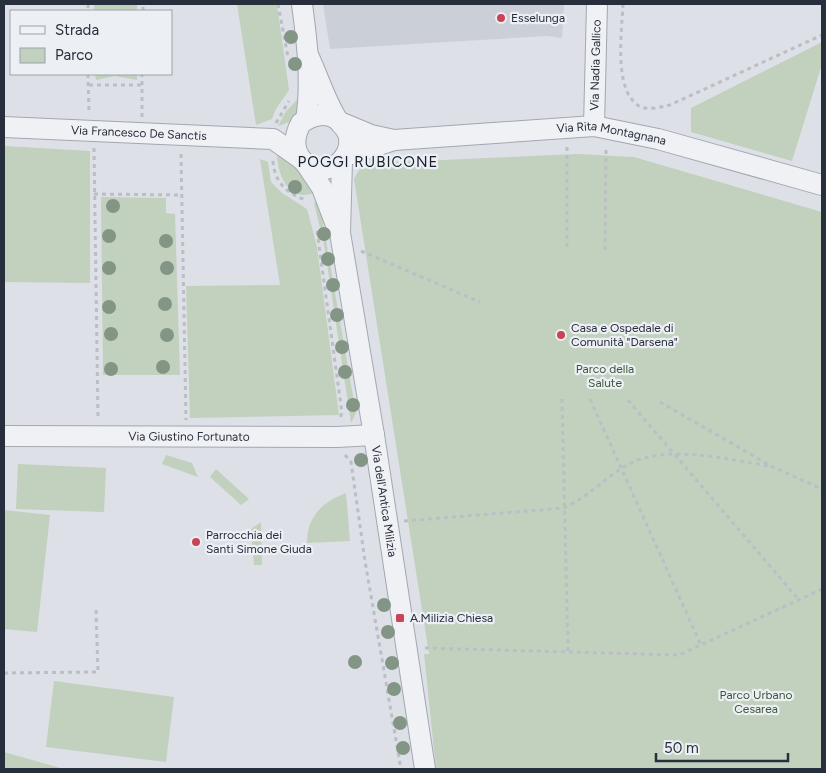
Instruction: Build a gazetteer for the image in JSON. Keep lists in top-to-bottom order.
{
  "streets": {
    "street": [
      "Via Nadia Gallico",
      "Via Francesco De Sanctis",
      "Via Rita Montagnana",
      "Via Giustino Fortunato",
      "Via dell'Antica Milizia"
    ]
  },
  "crossings": [
    ["Via Nadia Gallico", "Via Rita Montagnana"],
    ["Via Rita Montagnana", "Via dell'Antica Milizia"],
    ["Via Giustino Fortunato", "Via dell'Antica Milizia"]
  ],
  "districts": ["POGGI RUBICONE"],
  "parks": ["Parco della Salute", "Parco Urbano Cesarea"],
  "places": {
    "other": ["Esselunga", "Casa e Ospedale di Comunità \"Darsena\"", "Parrocchia dei Santi Simone Giuda"],
    "transit": ["A.Milizia Chiesa"]
  },
  "legend": ["Strada", "Parco"],
  "scale_bar": "50 m"
}
